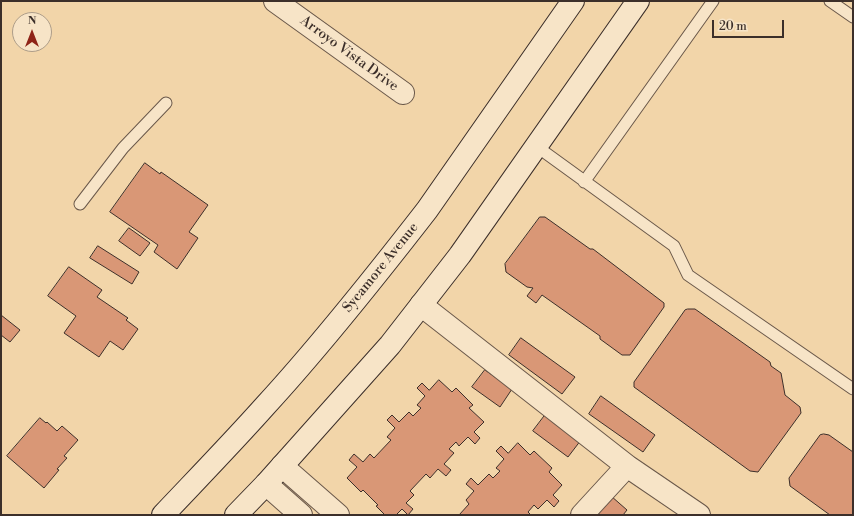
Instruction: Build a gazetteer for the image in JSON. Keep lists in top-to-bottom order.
{
  "streets": {
    "main road": ["Arroyo Vista Drive", "Sycamore Avenue"]
  },
  "scale_bar": "20 m",
  "north": "top"
}
